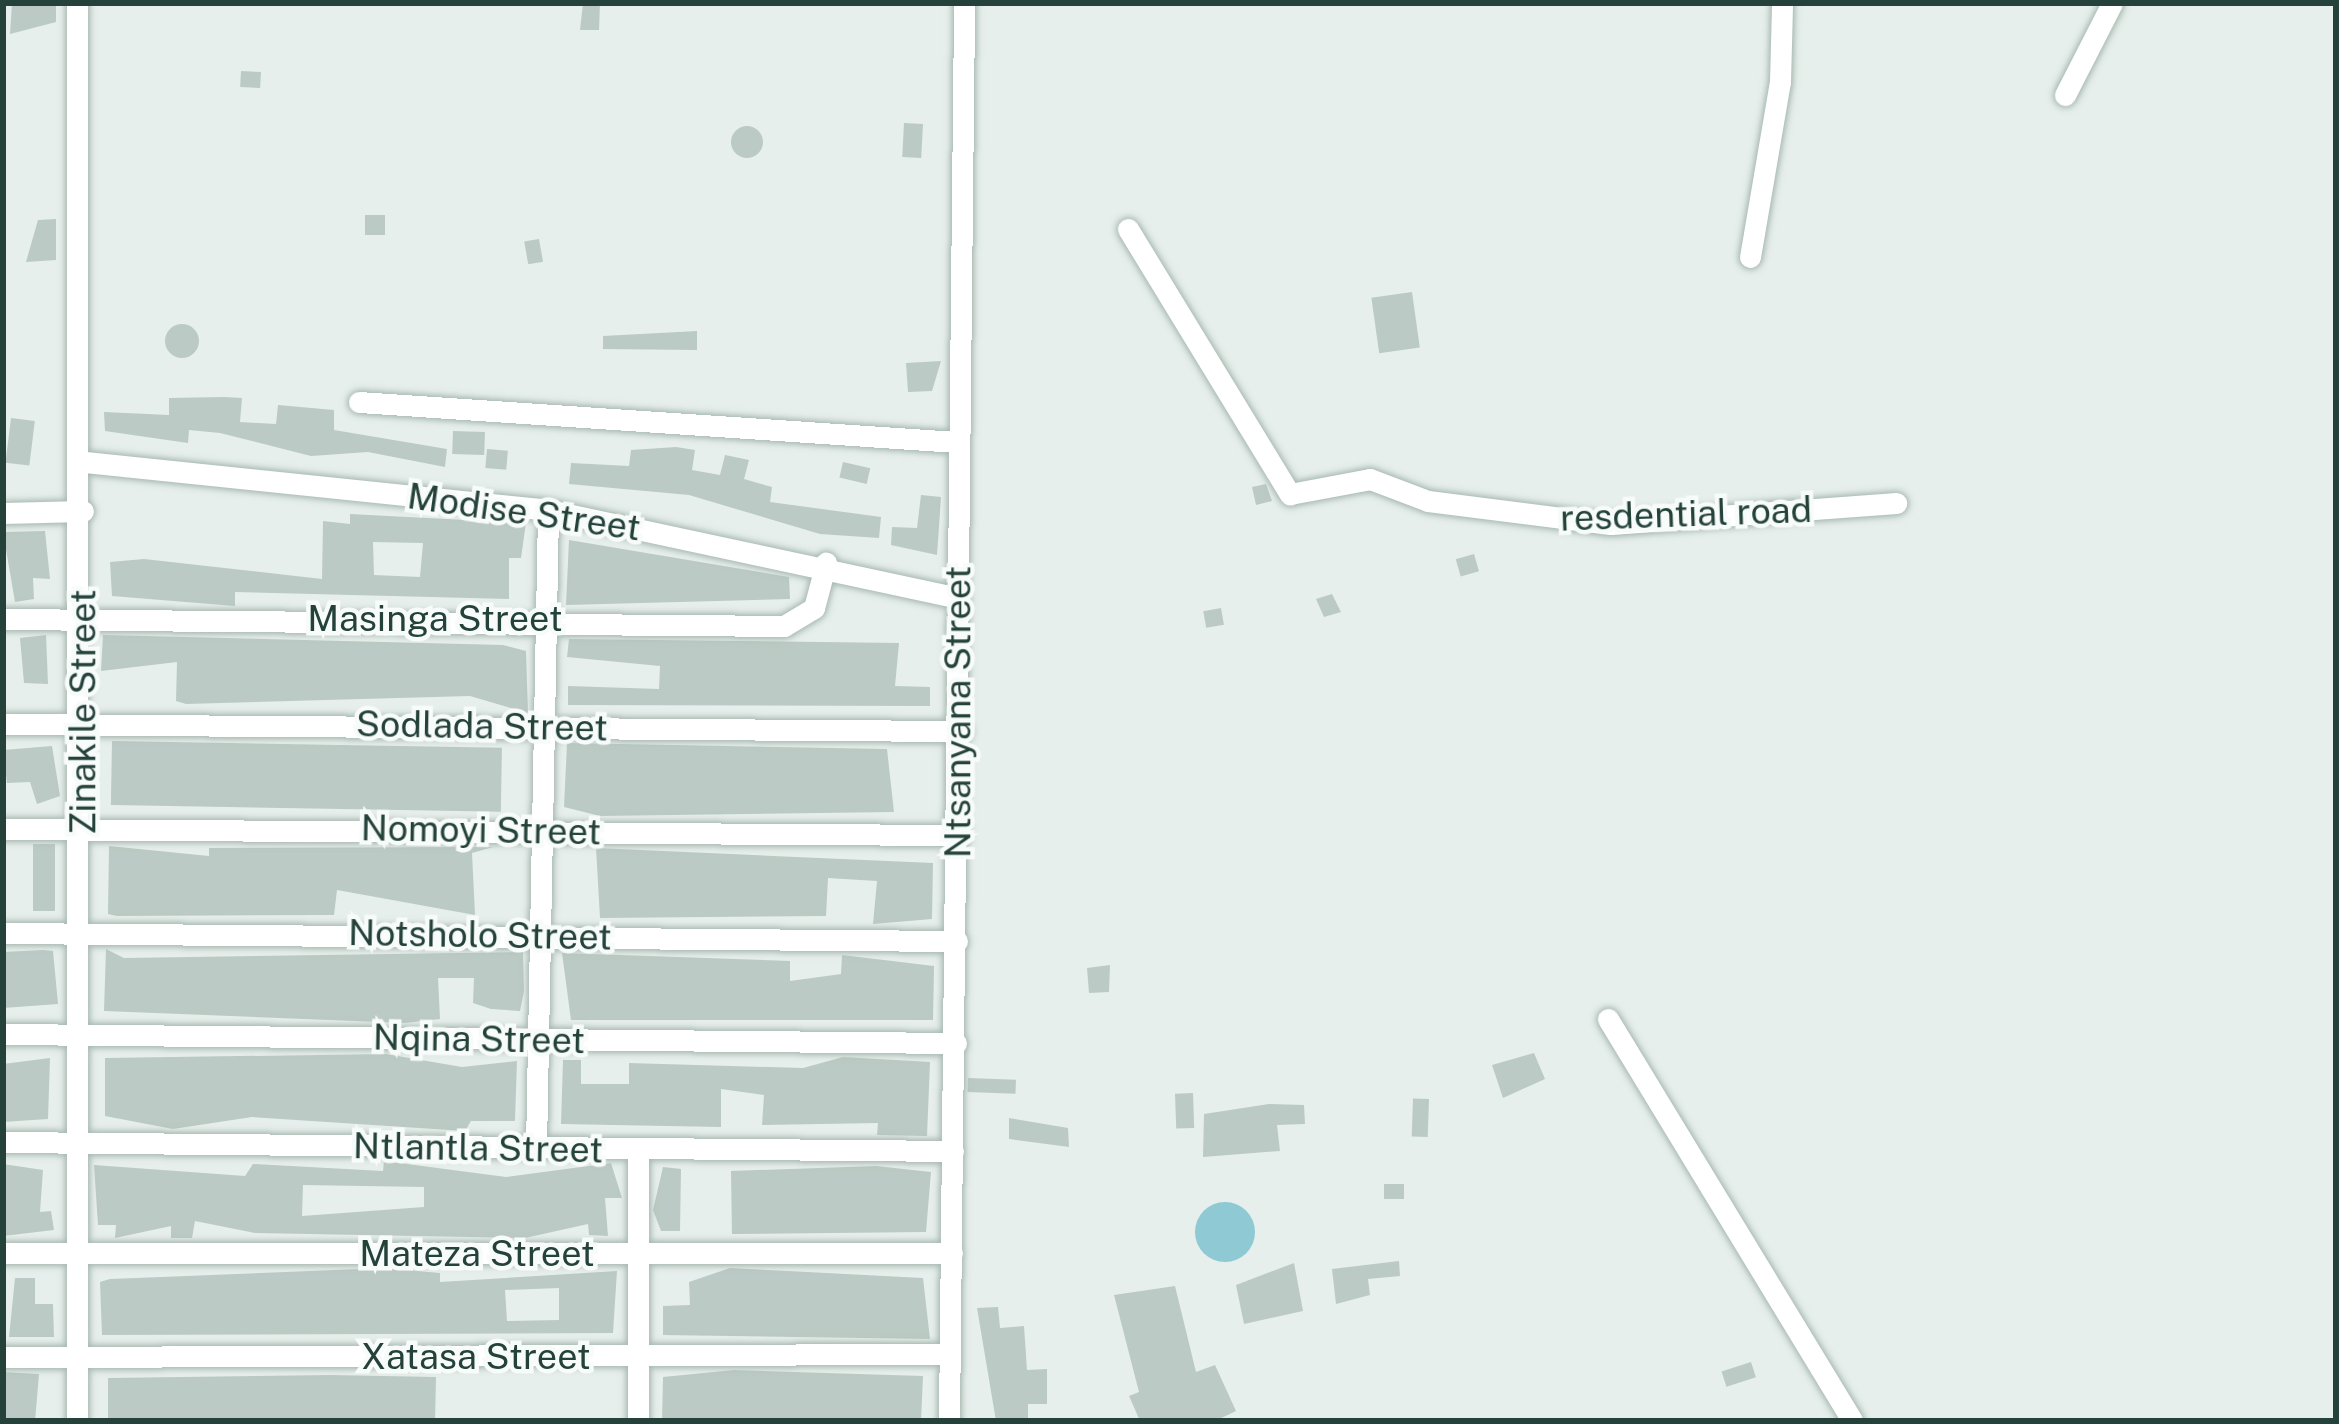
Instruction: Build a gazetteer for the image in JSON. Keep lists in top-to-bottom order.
{
  "streets": {
    "street": [
      "Modise Street",
      "resdential road",
      "Masinga Street",
      "Zinakile Street",
      "Ntsanyana Street",
      "Sodlada Street",
      "Nomoyi Street",
      "Notsholo Street",
      "Nqina Street",
      "Ntlantla Street",
      "Mateza Street",
      "Xatasa Street"
    ]
  },
  "crossings": [
    ["Modise Street", "Masinga Street"],
    ["Modise Street", "Zinakile Street"],
    ["Modise Street", "Ntsanyana Street"],
    ["Masinga Street", "Zinakile Street"],
    ["Zinakile Street", "Sodlada Street"],
    ["Zinakile Street", "Nomoyi Street"],
    ["Zinakile Street", "Notsholo Street"],
    ["Zinakile Street", "Nqina Street"],
    ["Zinakile Street", "Ntlantla Street"],
    ["Zinakile Street", "Mateza Street"],
    ["Zinakile Street", "Xatasa Street"],
    ["Ntsanyana Street", "Sodlada Street"],
    ["Ntsanyana Street", "Nomoyi Street"],
    ["Ntsanyana Street", "Notsholo Street"],
    ["Ntsanyana Street", "Nqina Street"],
    ["Ntsanyana Street", "Ntlantla Street"],
    ["Ntsanyana Street", "Mateza Street"],
    ["Ntsanyana Street", "Xatasa Street"]
  ]
}
